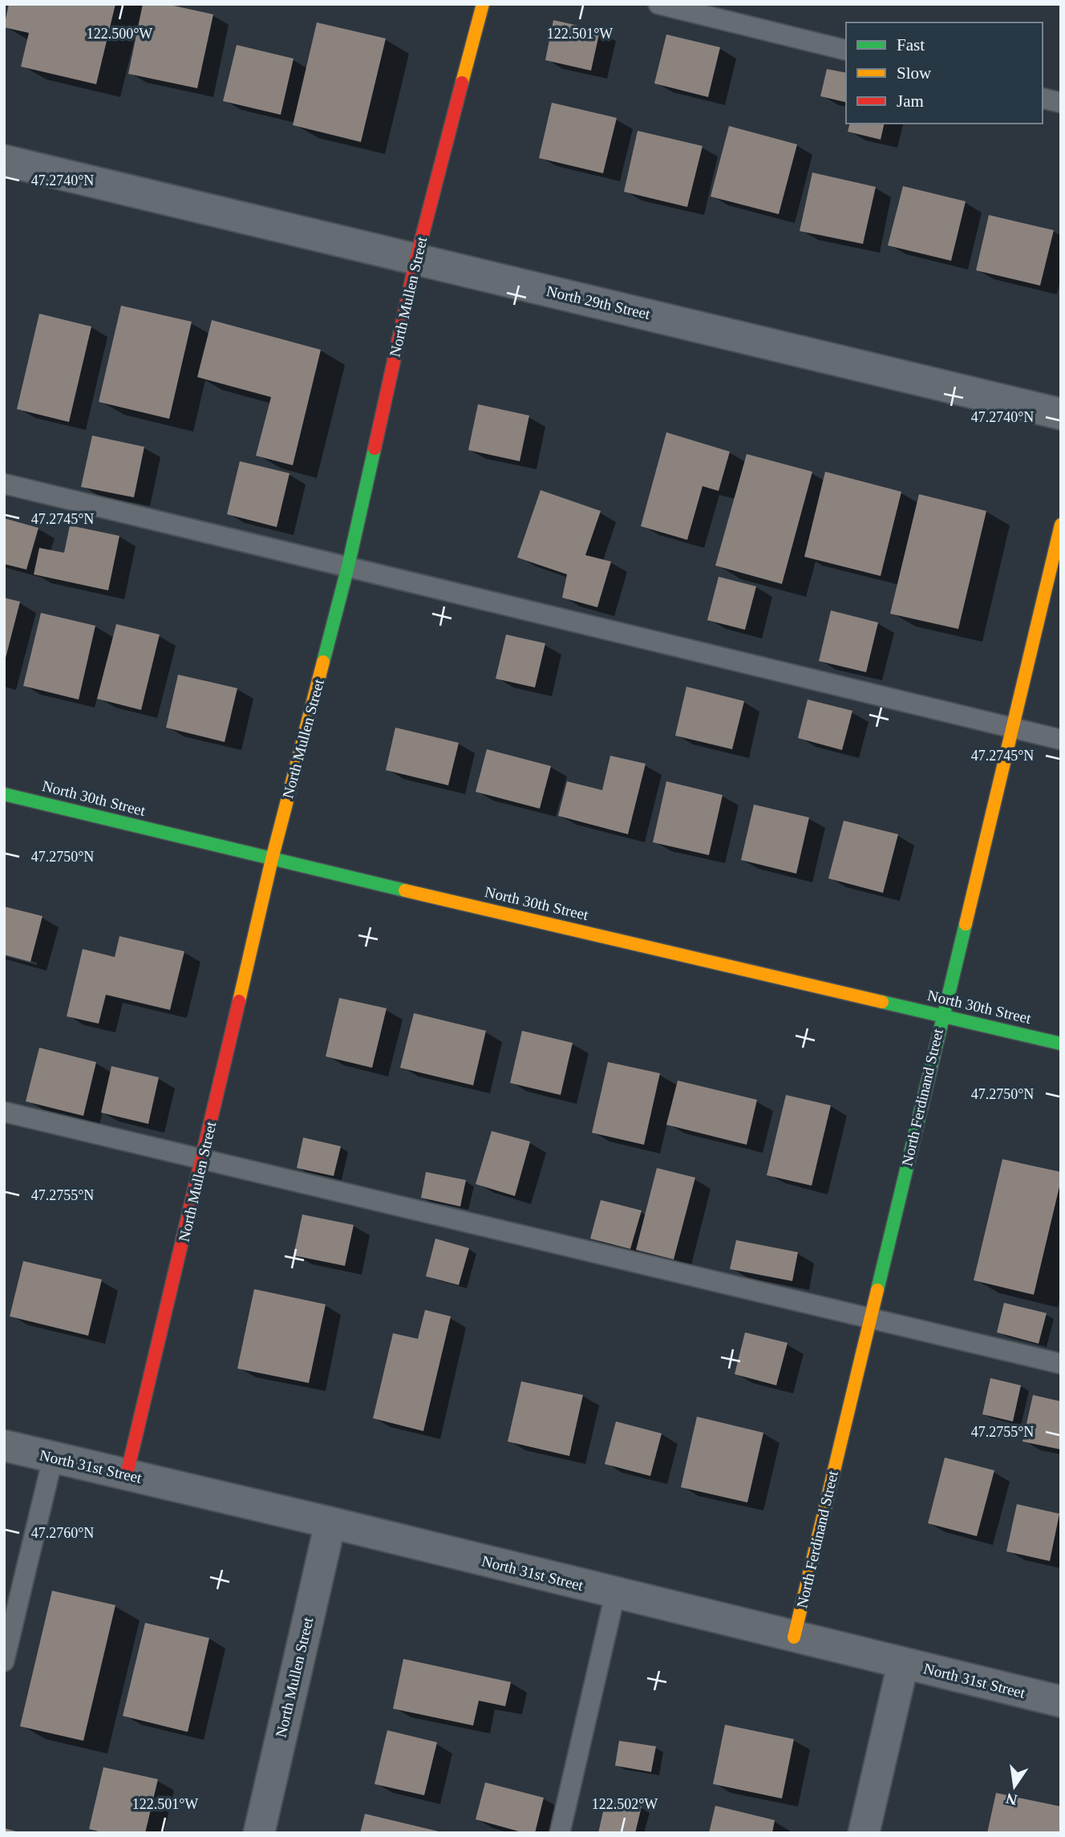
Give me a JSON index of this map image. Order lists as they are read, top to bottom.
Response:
{
  "streets": {
    "street": [
      "North Mullen Street",
      "North 29th Street",
      "North 30th Street",
      "North Ferdinand Street",
      "North 31st Street"
    ]
  },
  "crossings": [
    ["North Mullen Street", "North 29th Street"],
    ["North Mullen Street", "North 30th Street"],
    ["North Mullen Street", "North 31st Street"],
    ["North 30th Street", "North Ferdinand Street"],
    ["North Ferdinand Street", "North 31st Street"]
  ],
  "legend": ["Fast", "Slow", "Jam"],
  "north": "bottom",
  "coordinates": [
    "122.500°W",
    "122.501°W",
    "47.2740°N",
    "47.2745°N",
    "47.2750°N",
    "47.2755°N",
    "47.2760°N",
    "122.502°W"
  ]
}
